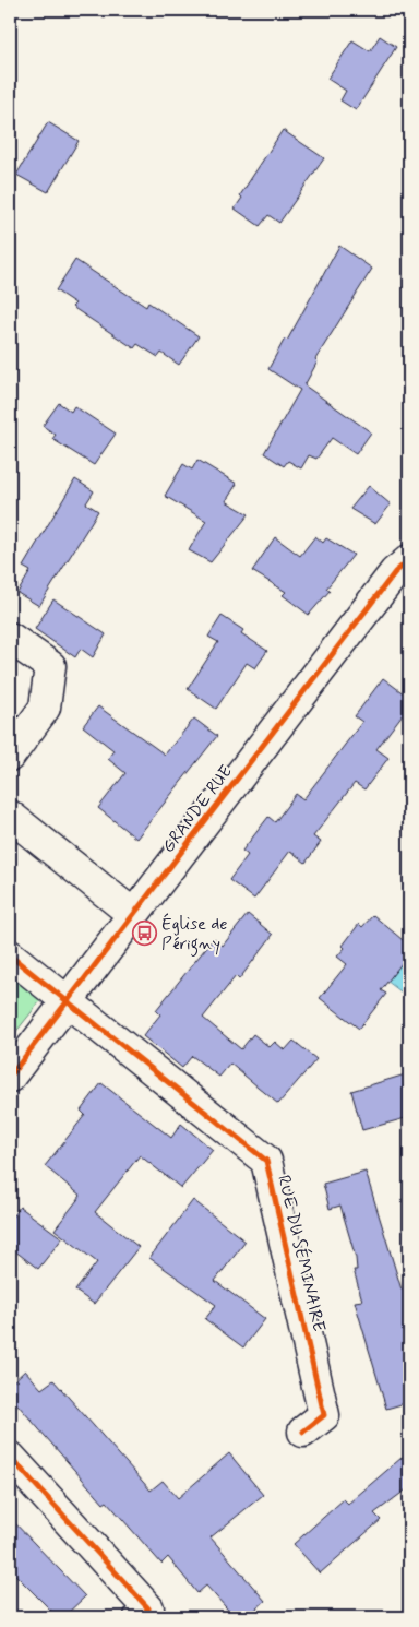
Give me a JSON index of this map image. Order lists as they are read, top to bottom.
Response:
{
  "streets": {
    "street": ["GRANDE RUE", "RUE DU SÉMINAIRE"]
  },
  "crossings": [
    ["GRANDE RUE", "RUE DU SÉMINAIRE"]
  ],
  "places": {
    "bus stop": ["Église de Périgny"]
  }
}
